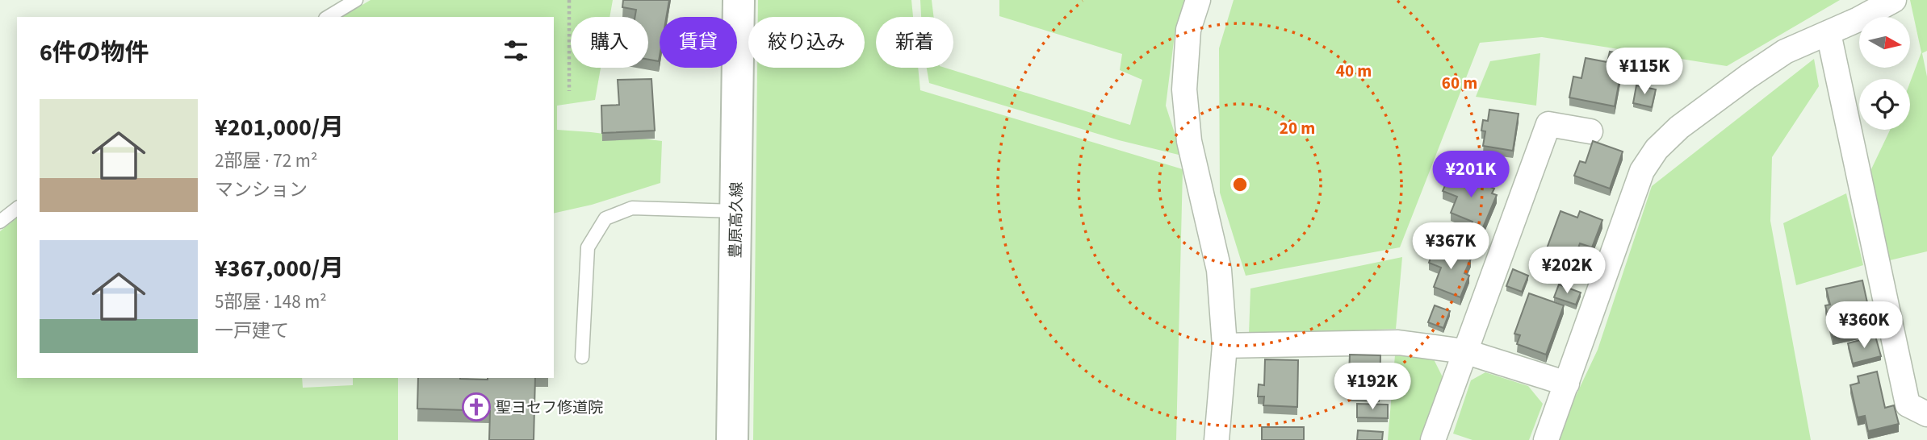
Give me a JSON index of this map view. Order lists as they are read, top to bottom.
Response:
{
  "streets": {
    "main road": ["豊原高久線"]
  },
  "places": {
    "church": ["聖ヨセフ修道院"]
  },
  "north": "right",
  "page": {
    "chip": [
      "購入",
      "賃貸",
      "絞り込み",
      "新着"
    ],
    "heading": "6件の物件",
    "price": [
      "¥115K",
      "¥201K",
      "¥367K",
      "¥202K",
      "¥360K",
      "¥192K"
    ],
    "list": [
      {
        "name": "¥201,000/月",
        "note": "2部屋 · 72 m² · マンション"
      },
      {
        "name": "¥367,000/月",
        "note": "5部屋 · 148 m² · 一戸建て"
      }
    ]
  },
  "rings": ["40 m", "60 m", "20 m"]
}
